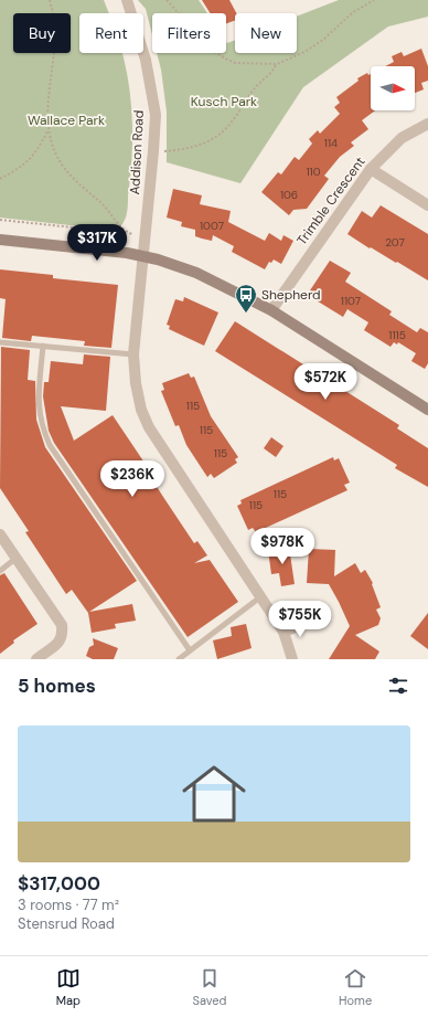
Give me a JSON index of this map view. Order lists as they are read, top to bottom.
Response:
{
  "streets": {
    "street": ["Addison Road", "Trimble Crescent"]
  },
  "parks": ["Kusch Park", "Wallace Park"],
  "places": {
    "bus stop": ["Shepherd"]
  },
  "house_numbers": [
    "114",
    "110",
    "106",
    "1007",
    "207",
    "1107",
    "1115",
    "115",
    "115",
    "115",
    "115",
    "115"
  ],
  "north": "right",
  "page": {
    "chip": [
      "Buy",
      "Rent",
      "Filters",
      "New"
    ],
    "price": [
      "$317K",
      "$572K",
      "$236K",
      "$978K",
      "$755K"
    ],
    "heading": "5 homes",
    "list": [
      {
        "name": "$317,000",
        "note": "3 rooms · 77 m² · Stensrud Road"
      }
    ],
    "tabs": ["Map", "Saved", "Home"]
  }
}
